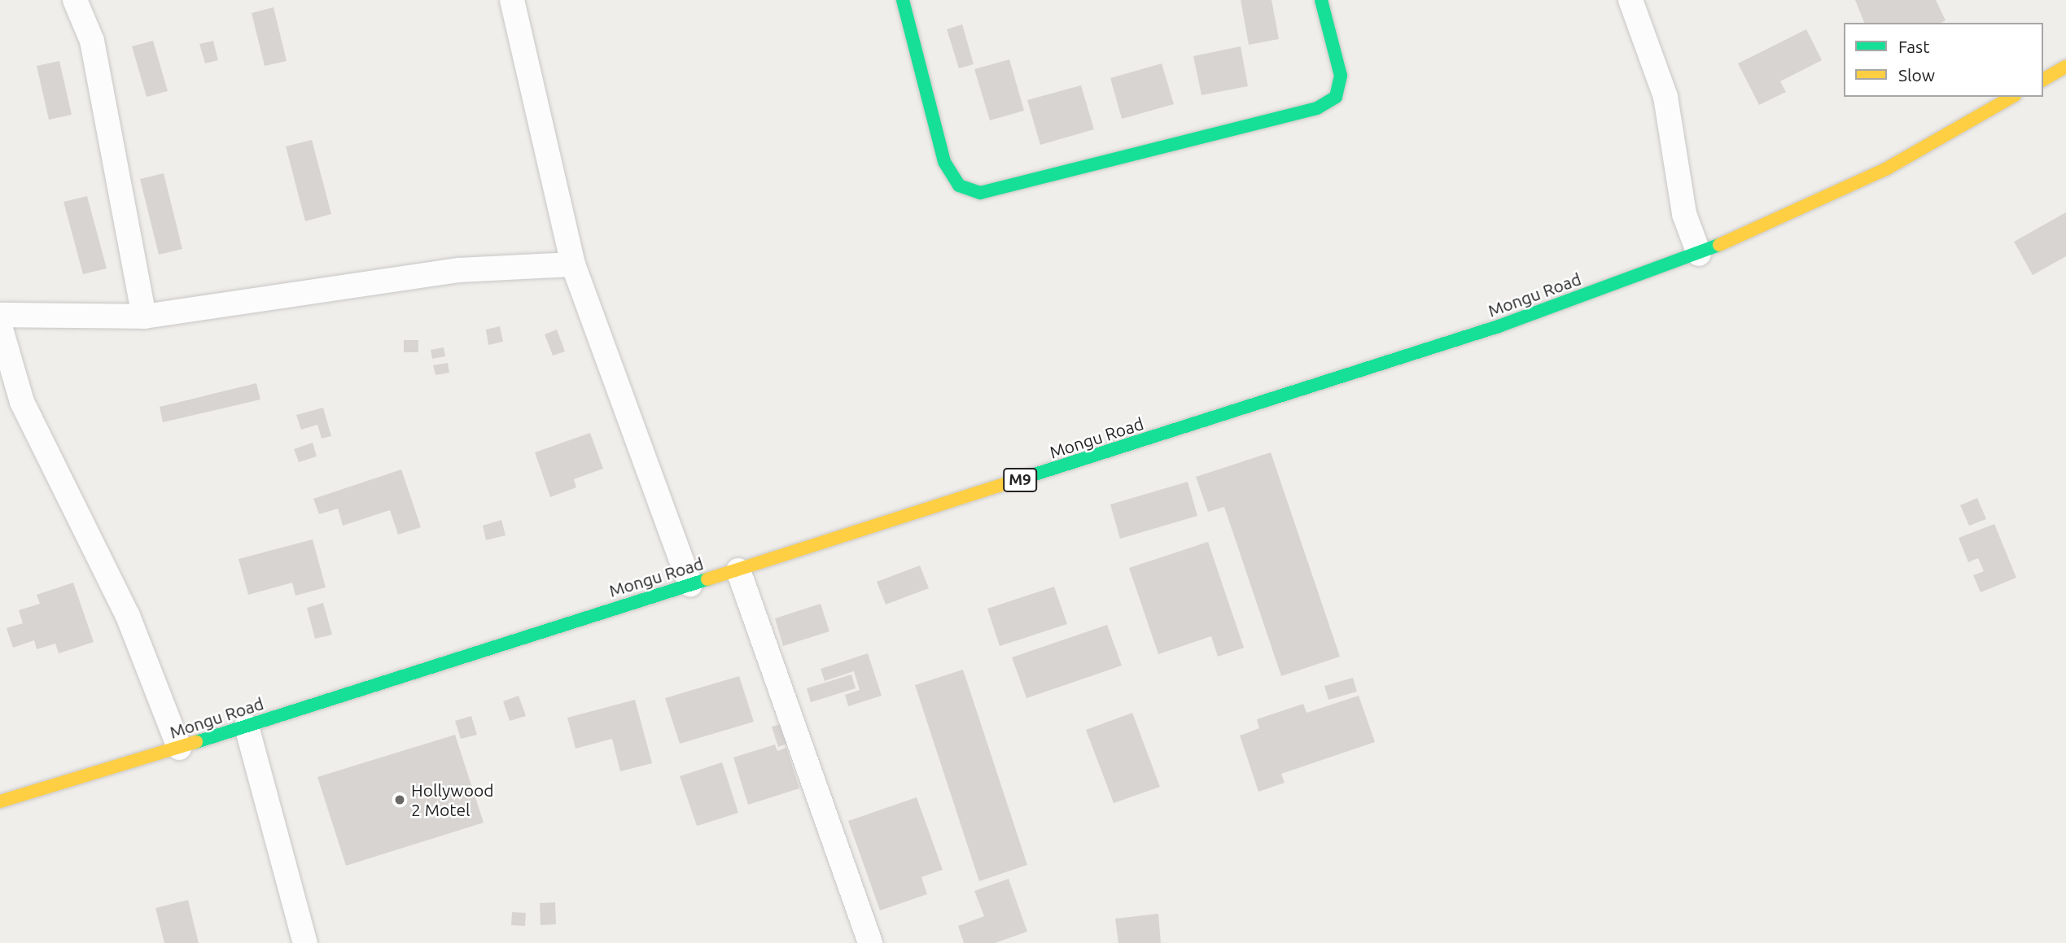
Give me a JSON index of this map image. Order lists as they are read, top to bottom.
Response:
{
  "streets": {
    "main road": ["Mongu Road", "M9"]
  },
  "places": ["Hollywood 2 Motel"],
  "legend": ["Fast", "Slow"]
}
